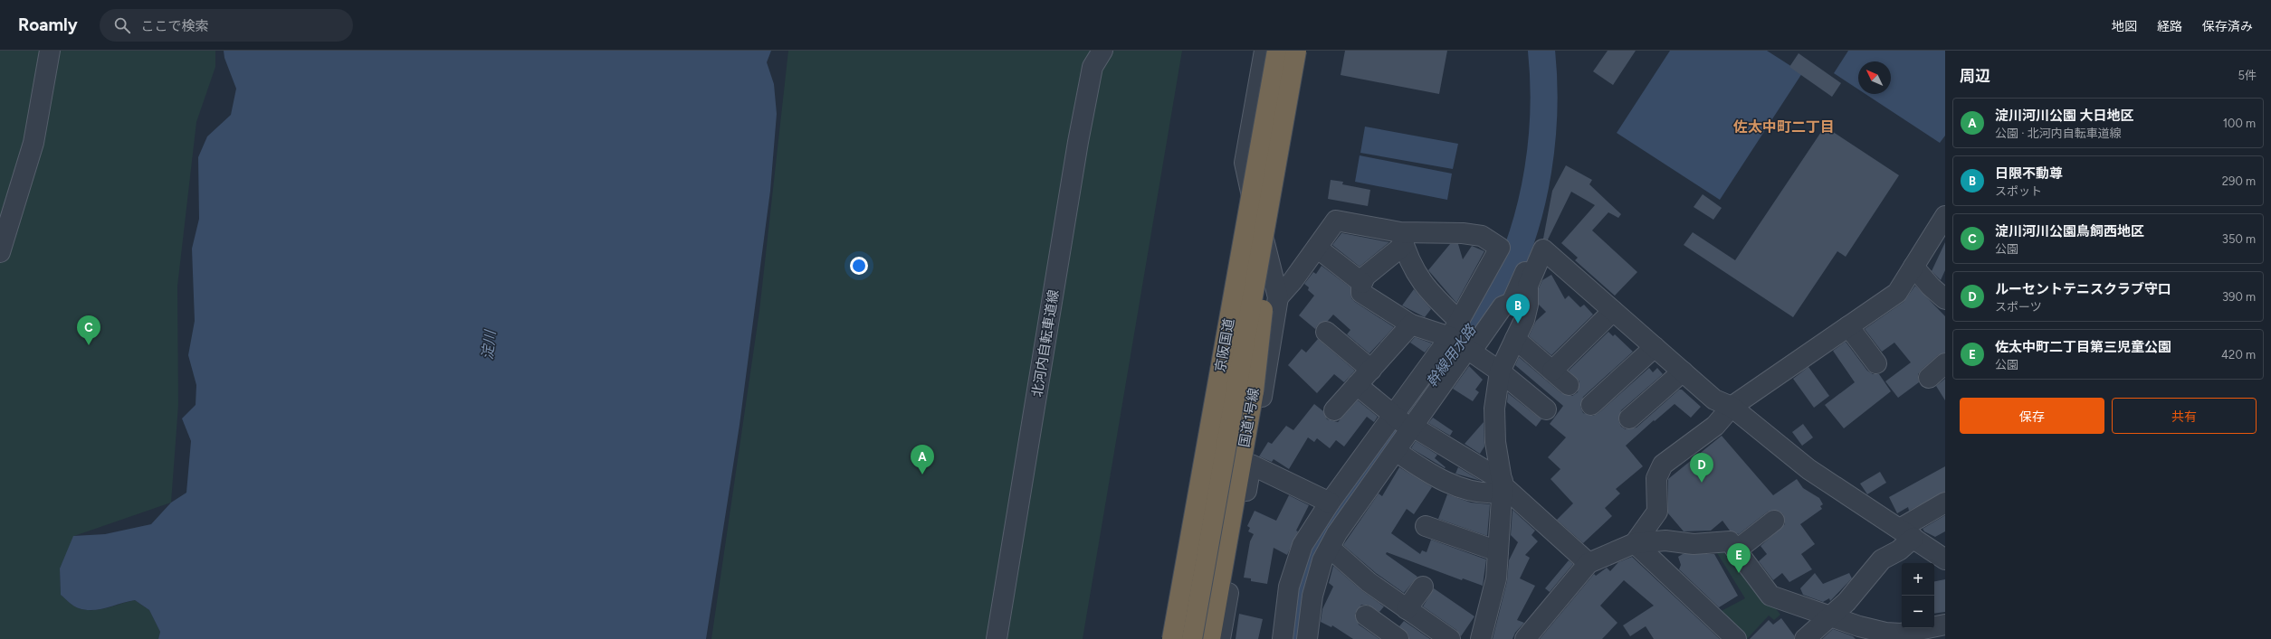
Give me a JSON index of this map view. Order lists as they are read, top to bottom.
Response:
{
  "streets": {
    "highway": ["京阪国道", "国道1号線"],
    "street": ["北河内自転車道線"]
  },
  "crossings": [
    ["京阪国道", "国道1号線"]
  ],
  "districts": ["佐太中町二丁目"],
  "water": ["淀川", "幹線用水路"],
  "north": "top left",
  "page": {
    "header": "Roamly",
    "search": "ここで検索",
    "nav": ["地図", "経路", "保存済み"],
    "heading": ["周辺", "5件"],
    "list": [
      {
        "mark": "A",
        "name": "淀川河川公園 大日地区",
        "note": "公園 · 北河内自転車道線",
        "value": "100 m"
      },
      {
        "mark": "B",
        "name": "日限不動尊",
        "note": "スポット",
        "value": "290 m"
      },
      {
        "mark": "C",
        "name": "淀川河川公園鳥飼西地区",
        "note": "公園",
        "value": "350 m"
      },
      {
        "mark": "D",
        "name": "ルーセントテニスクラブ守口",
        "note": "スポーツ",
        "value": "390 m"
      },
      {
        "mark": "E",
        "name": "佐太中町二丁目第三児童公園",
        "note": "公園",
        "value": "420 m"
      }
    ],
    "pins": [
      "B",
      "C",
      "A",
      "D",
      "E"
    ],
    "buttons": ["保存", "共有"],
    "map_buttons": ["+", "−"]
  }
}
